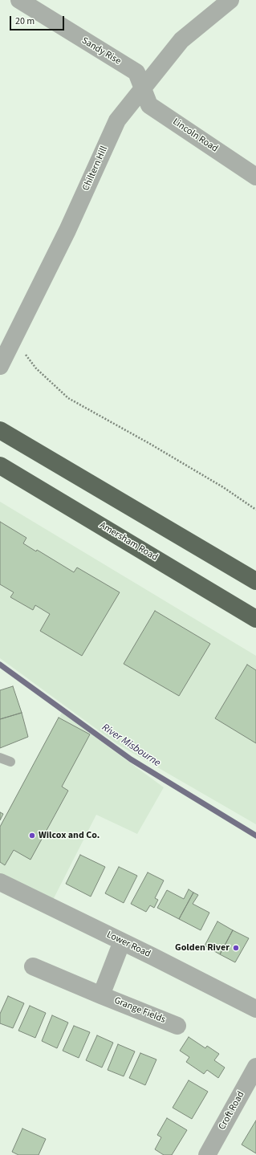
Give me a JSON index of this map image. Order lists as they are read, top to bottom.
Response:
{
  "streets": {
    "highway": ["Amersham Road"],
    "street": [
      "Sandy Rise",
      "Lincoln Road",
      "Chiltern Hill",
      "Lower Road",
      "Grange Fields",
      "Croft Road"
    ]
  },
  "crossings": [
    ["Sandy Rise", "Lincoln Road"],
    ["Sandy Rise", "Chiltern Hill"],
    ["Lincoln Road", "Chiltern Hill"],
    ["Lower Road", "Grange Fields"]
  ],
  "water": ["River Misbourne"],
  "places": ["Wilcox and Co.", "Golden River"],
  "scale_bar": "20 m"
}
